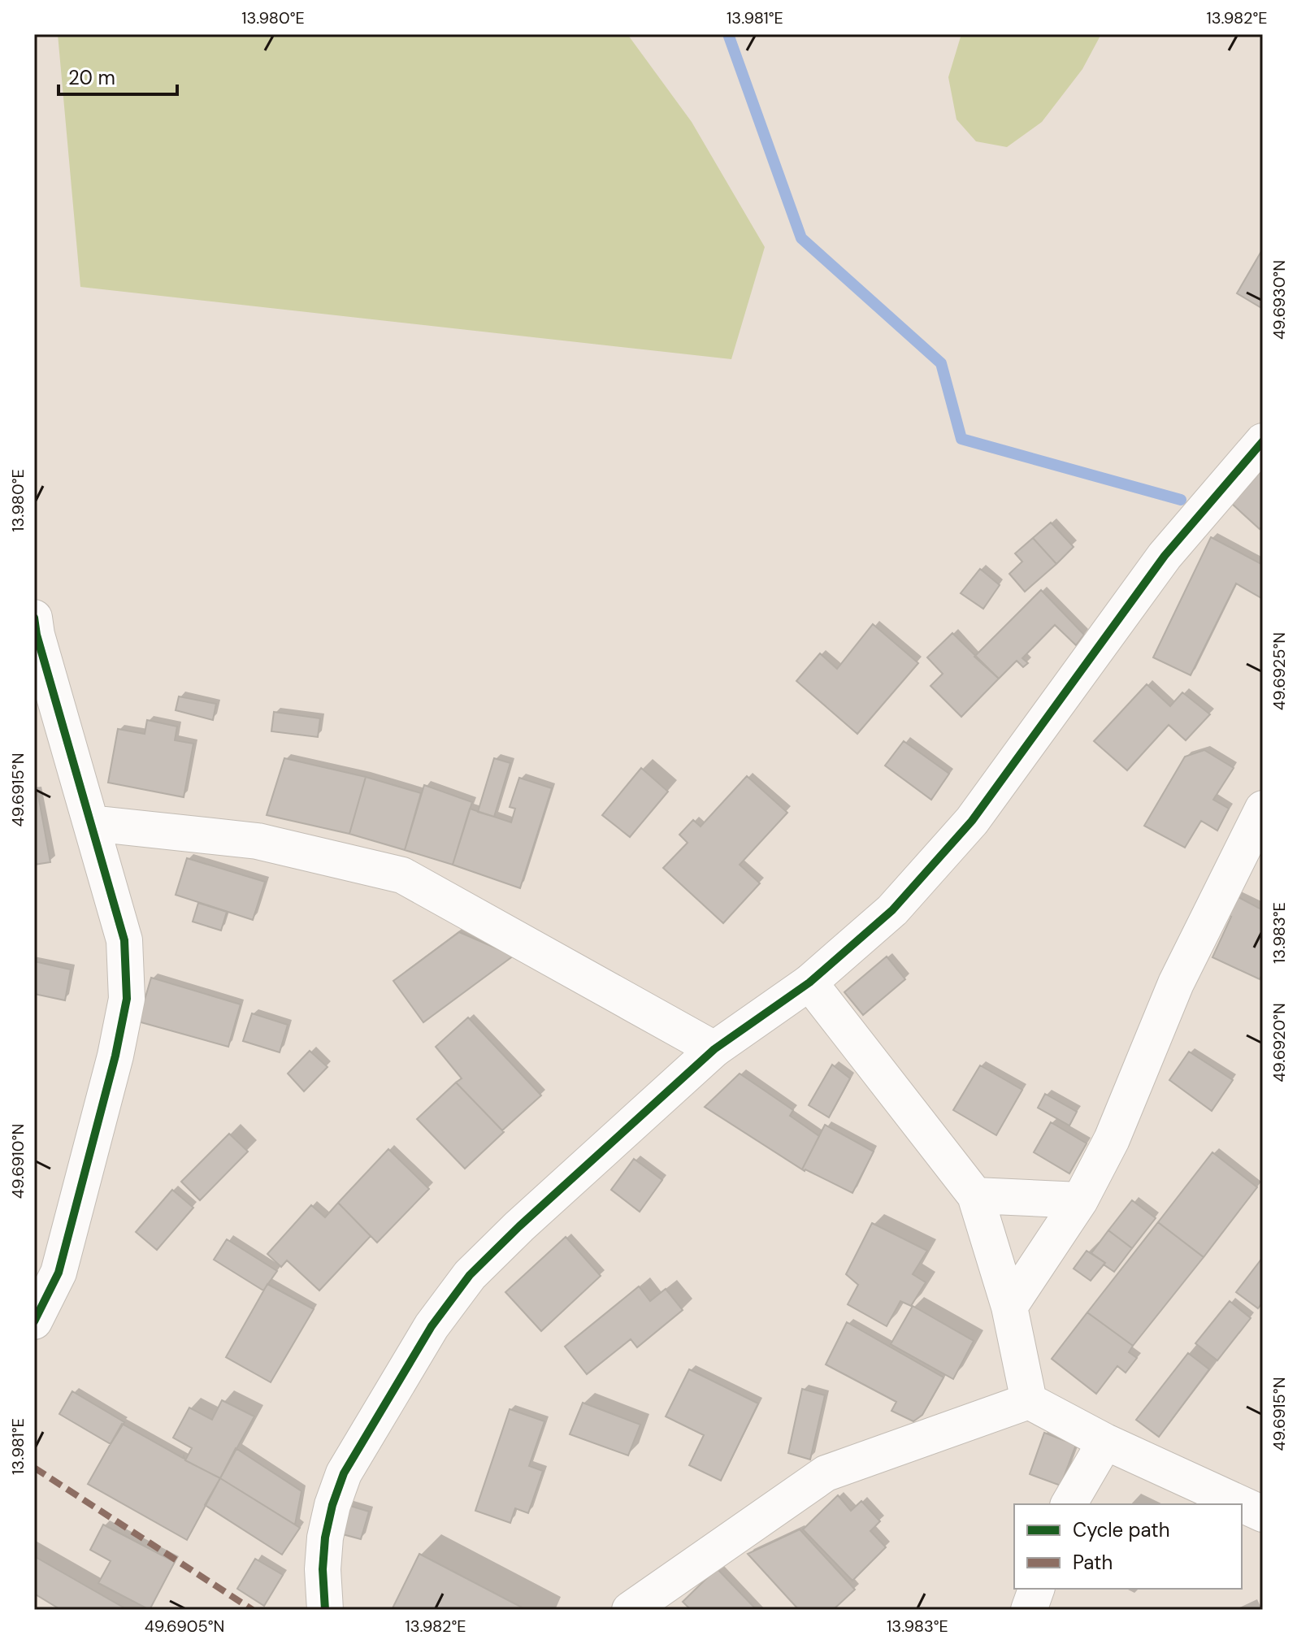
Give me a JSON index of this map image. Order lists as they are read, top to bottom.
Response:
{
  "legend": ["Cycle path", "Path"],
  "scale_bar": "20 m",
  "coordinates": [
    "13.980°E",
    "13.981°E",
    "13.982°E",
    "49.6930°N",
    "49.6925°N",
    "49.6915°N",
    "13.983°E",
    "49.6920°N",
    "49.6910°N",
    "49.6905°N"
  ]
}
